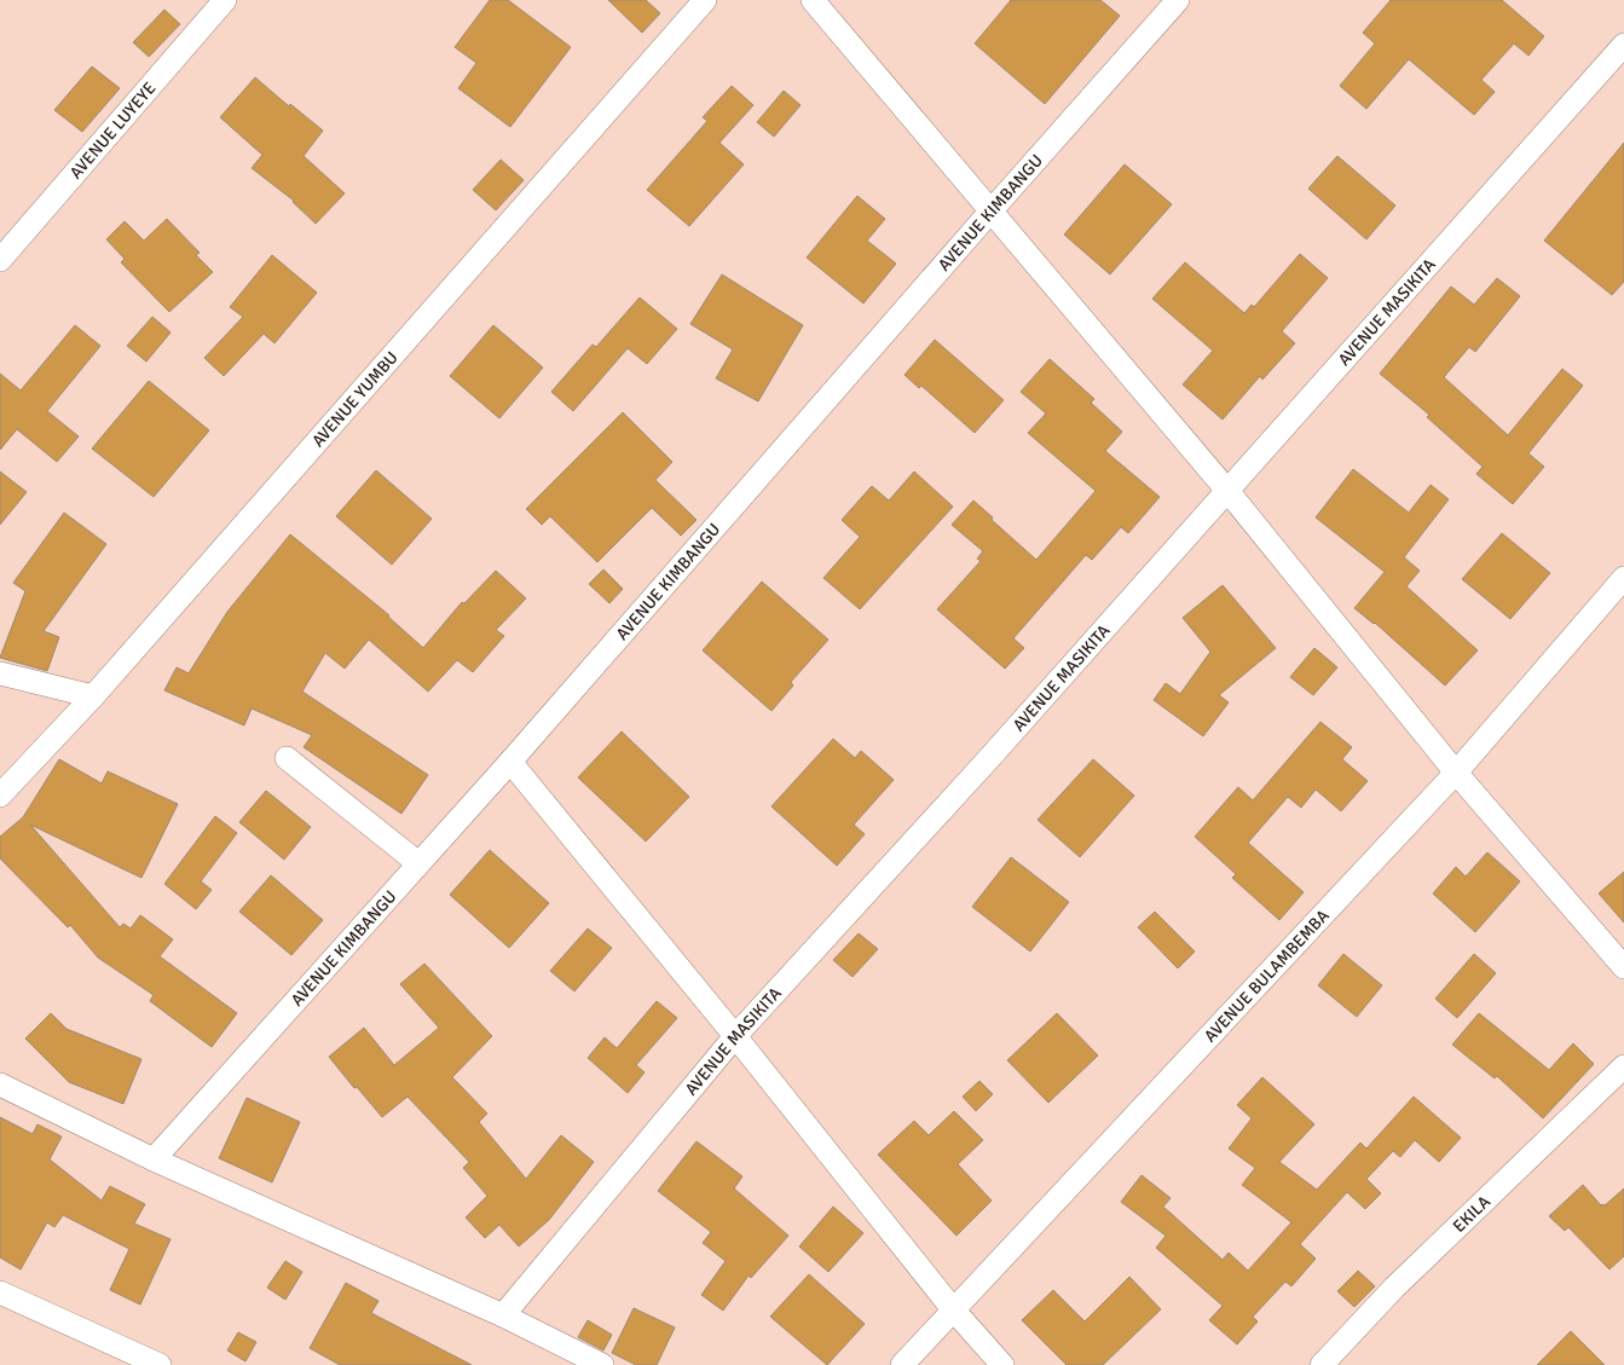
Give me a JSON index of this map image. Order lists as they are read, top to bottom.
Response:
{
  "streets": {
    "street": [
      "AVENUE LUYEYE",
      "AVENUE KIMBANGU",
      "AVENUE MASIKITA",
      "AVENUE YUMBU",
      "AVENUE BULAMBEMBA",
      "EKILA"
    ]
  }
}
